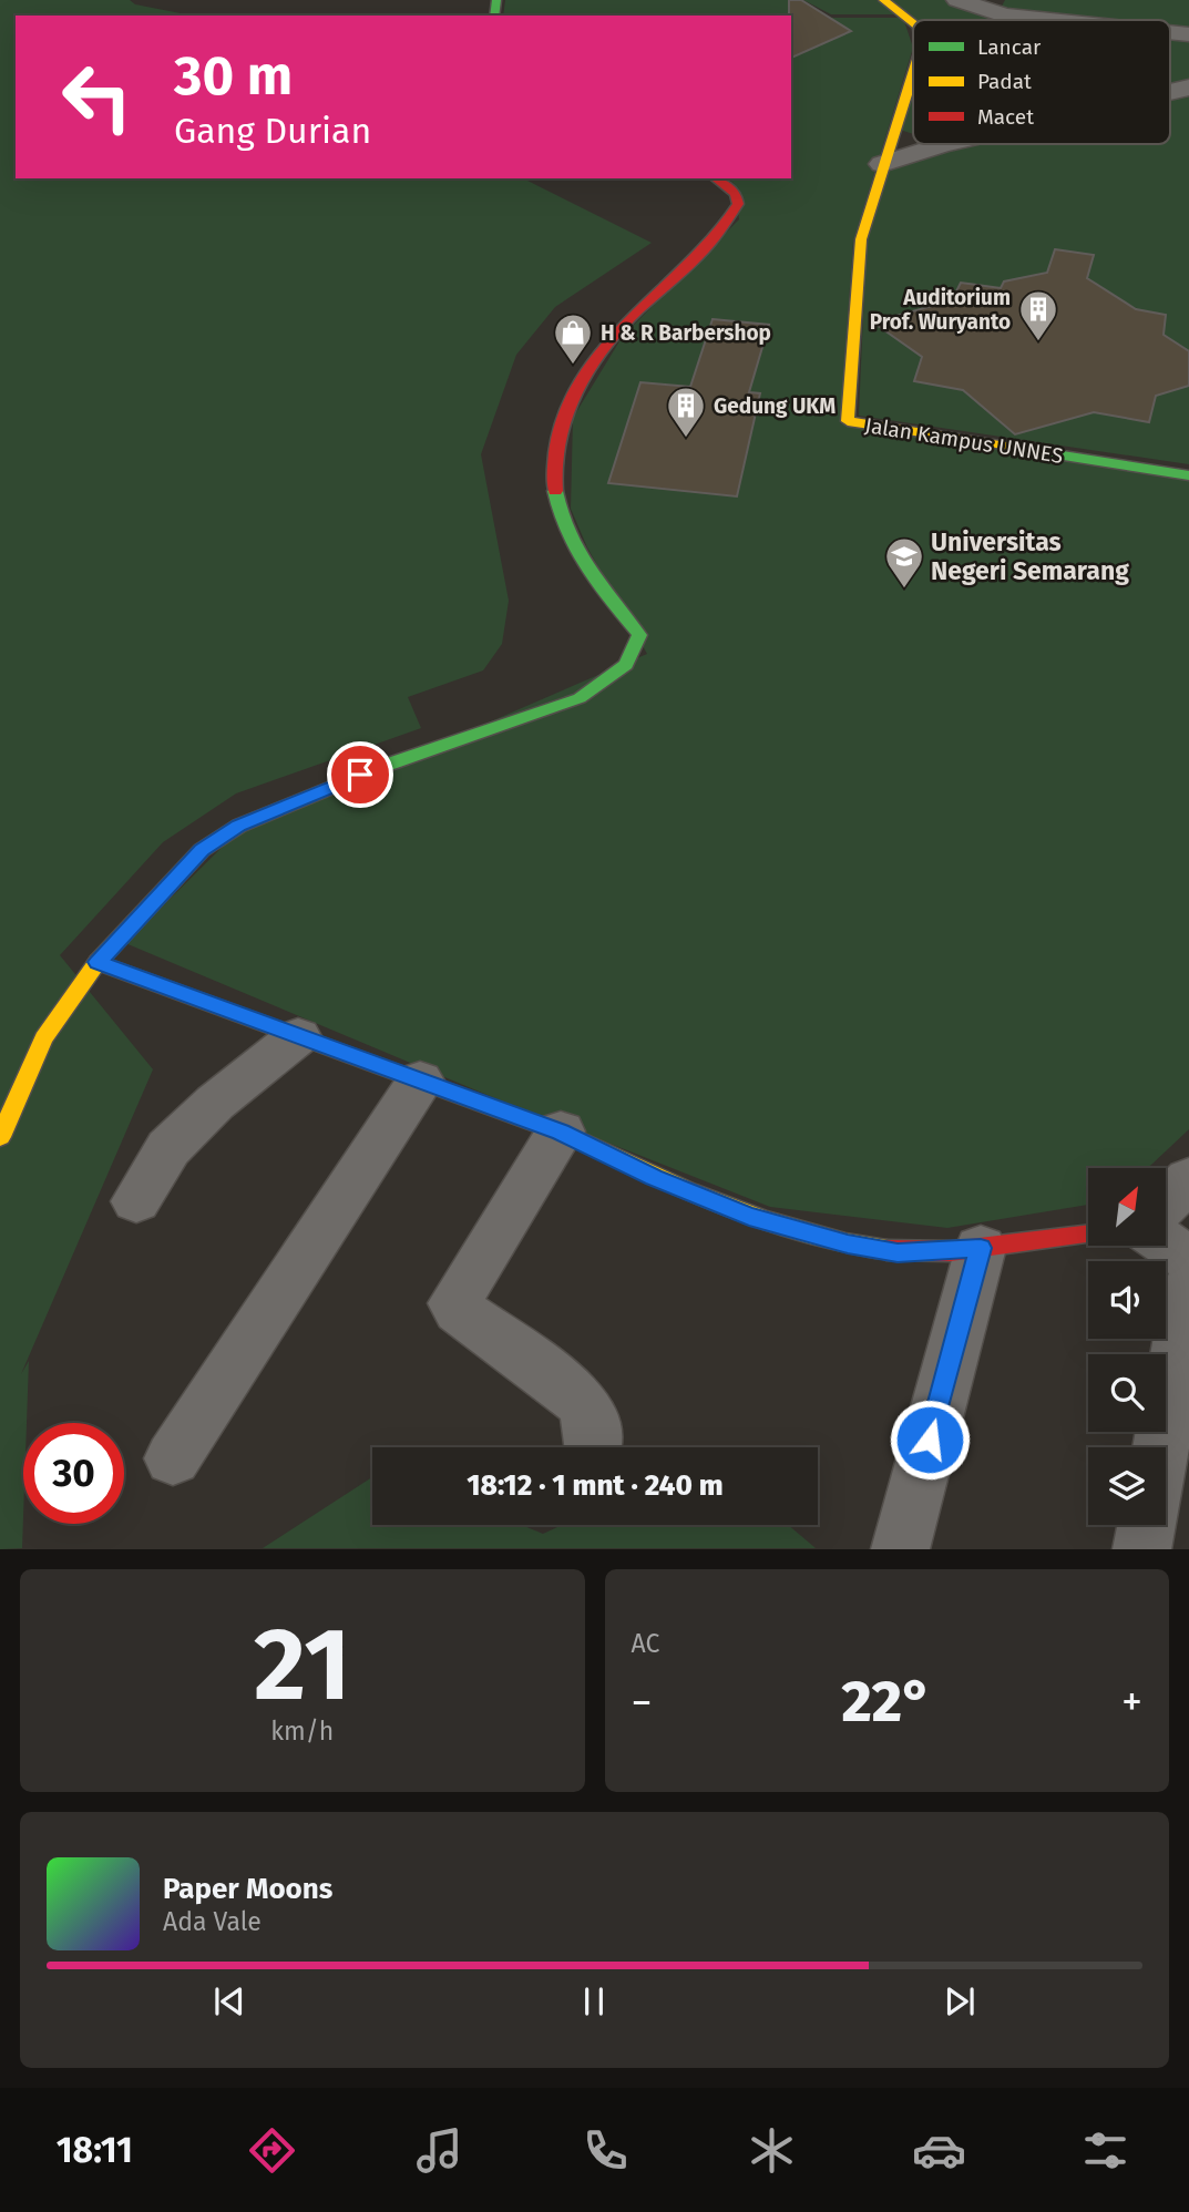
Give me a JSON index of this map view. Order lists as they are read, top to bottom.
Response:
{
  "streets": {
    "street": ["Jalan Kampus UNNES"]
  },
  "places": {
    "building": ["Auditorium Prof. Wuryanto", "Gedung UKM"],
    "shop": ["H & R Barbershop"],
    "school or university": ["Universitas Negeri Semarang"]
  },
  "legend": ["Lancar", "Padat", "Macet"],
  "north": "top right",
  "page": {
    "turn": ["30 m", "Gang Durian"],
    "limit": "30",
    "trip": "18:12 · 1 mnt · 240 m",
    "tile": [
      ["21", "km/h"],
      "AC"
    ],
    "heat": ["−", "22°", "+"],
    "song": ["Paper Moons", "Ada Vale"],
    "tabs": "18:11"
  }
}
